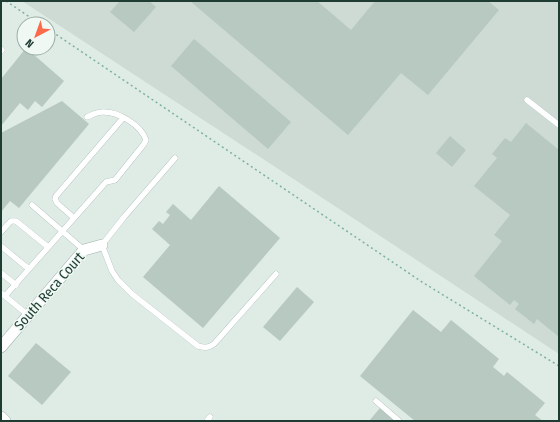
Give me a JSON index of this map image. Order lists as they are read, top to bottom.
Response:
{
  "streets": {
    "street": ["South Reca Court"]
  },
  "north": "bottom left"
}
